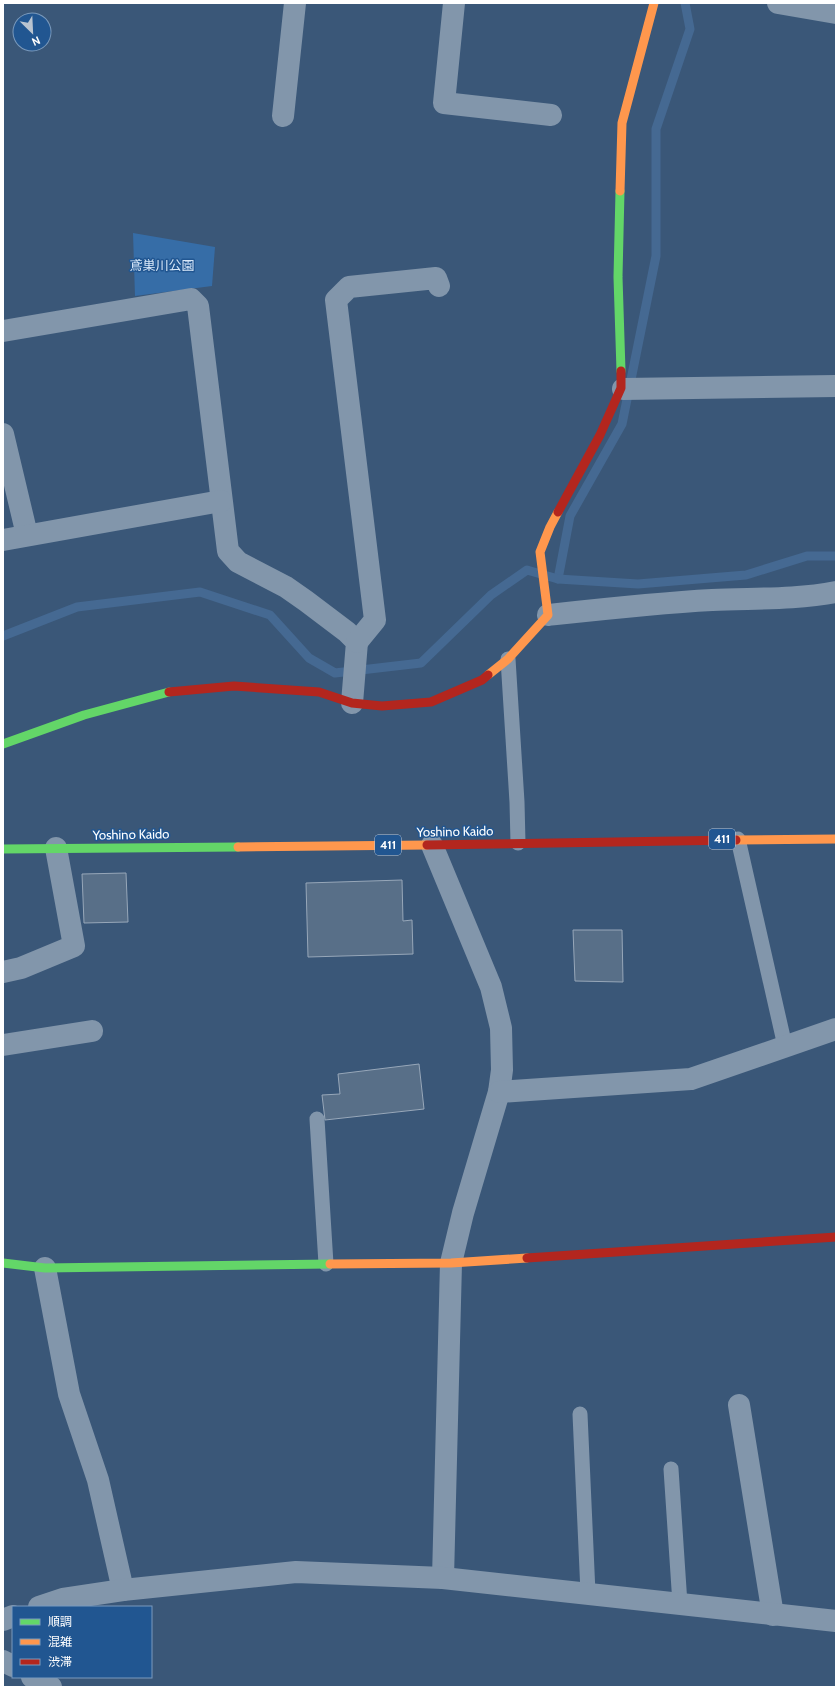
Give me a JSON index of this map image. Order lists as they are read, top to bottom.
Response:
{
  "streets": {
    "main road": ["Yoshino Kaido", "411"]
  },
  "parks": ["鳶巣川公園"],
  "legend": ["順調", "混雑", "渋滞"],
  "north": "bottom right"
}
